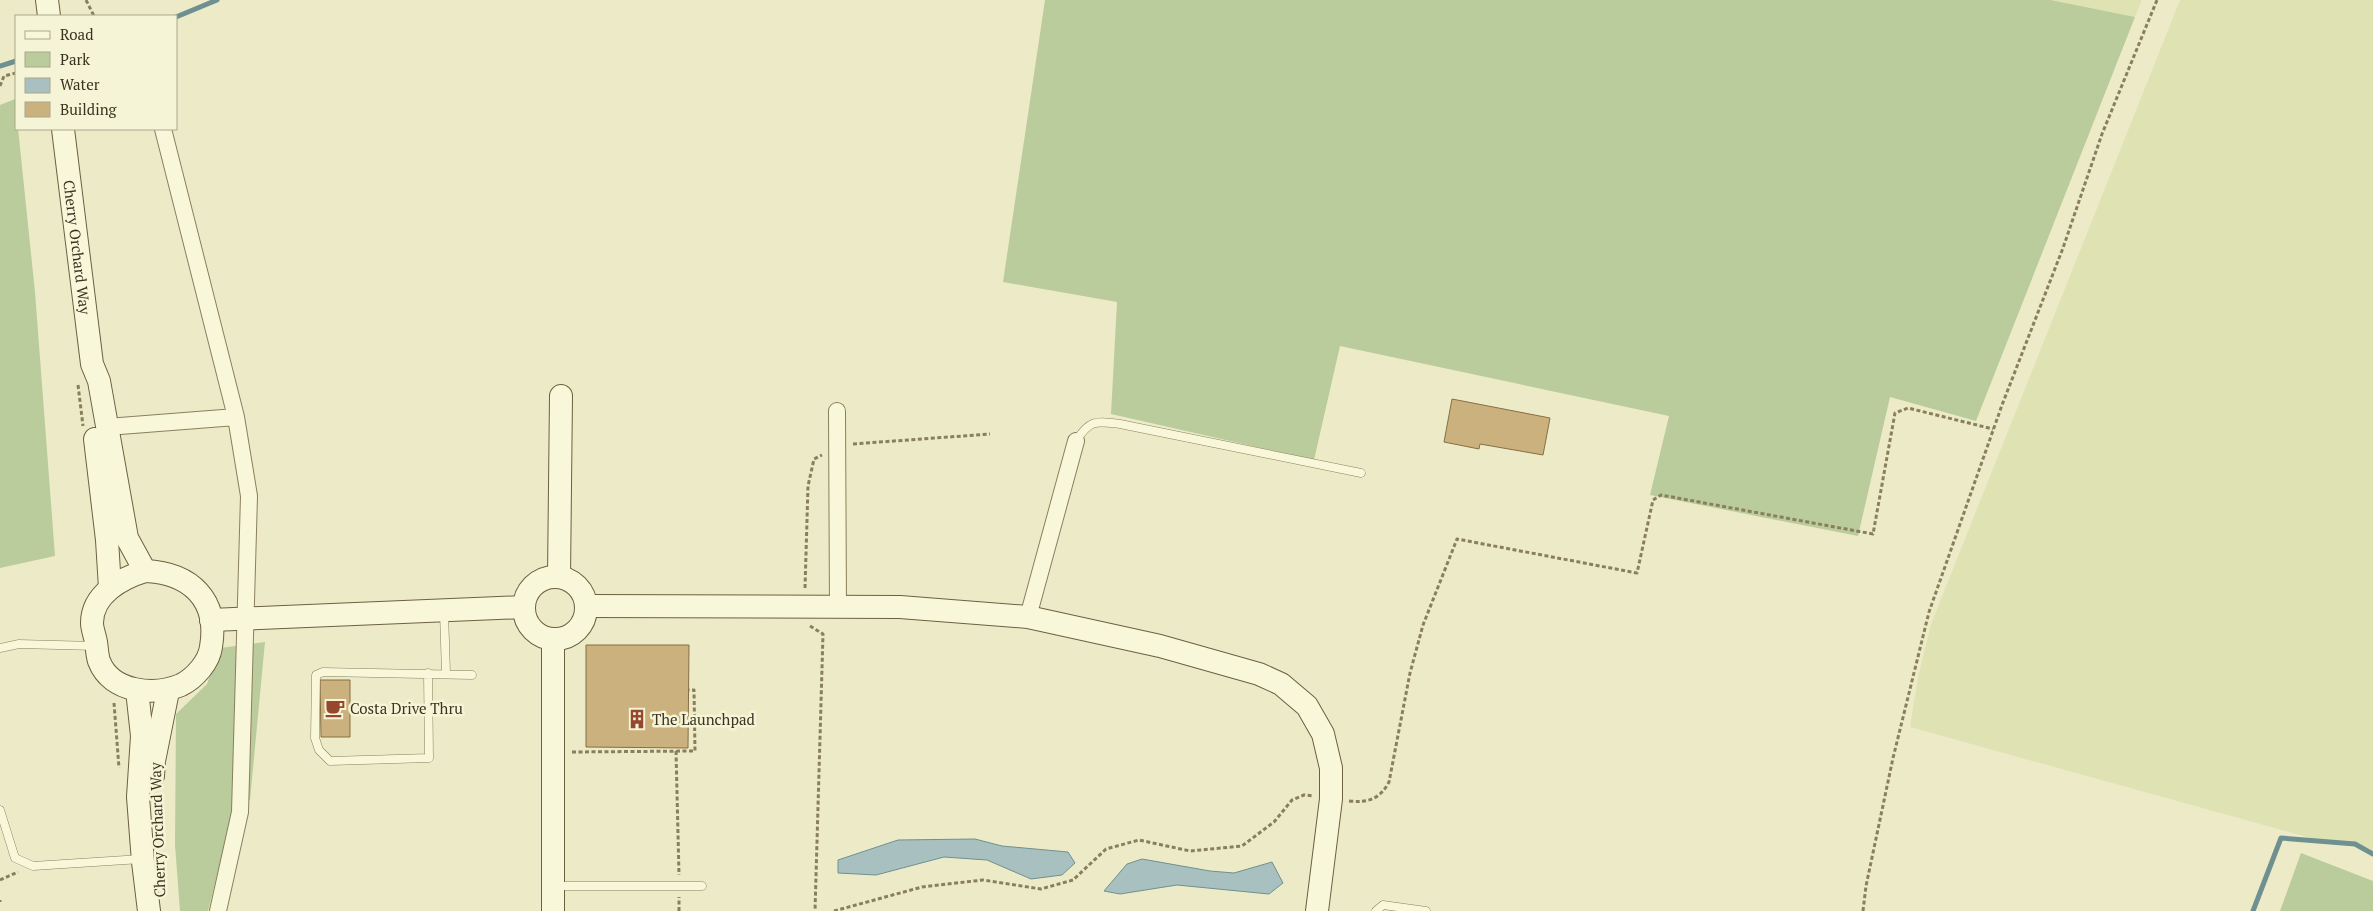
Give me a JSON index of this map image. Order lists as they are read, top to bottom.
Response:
{
  "streets": {
    "street": ["Cherry Orchard Way"]
  },
  "places": {
    "cafe": ["Costa Drive Thru"],
    "building": ["The Launchpad"]
  },
  "legend": [
    "Road",
    "Park",
    "Water",
    "Building"
  ]
}
